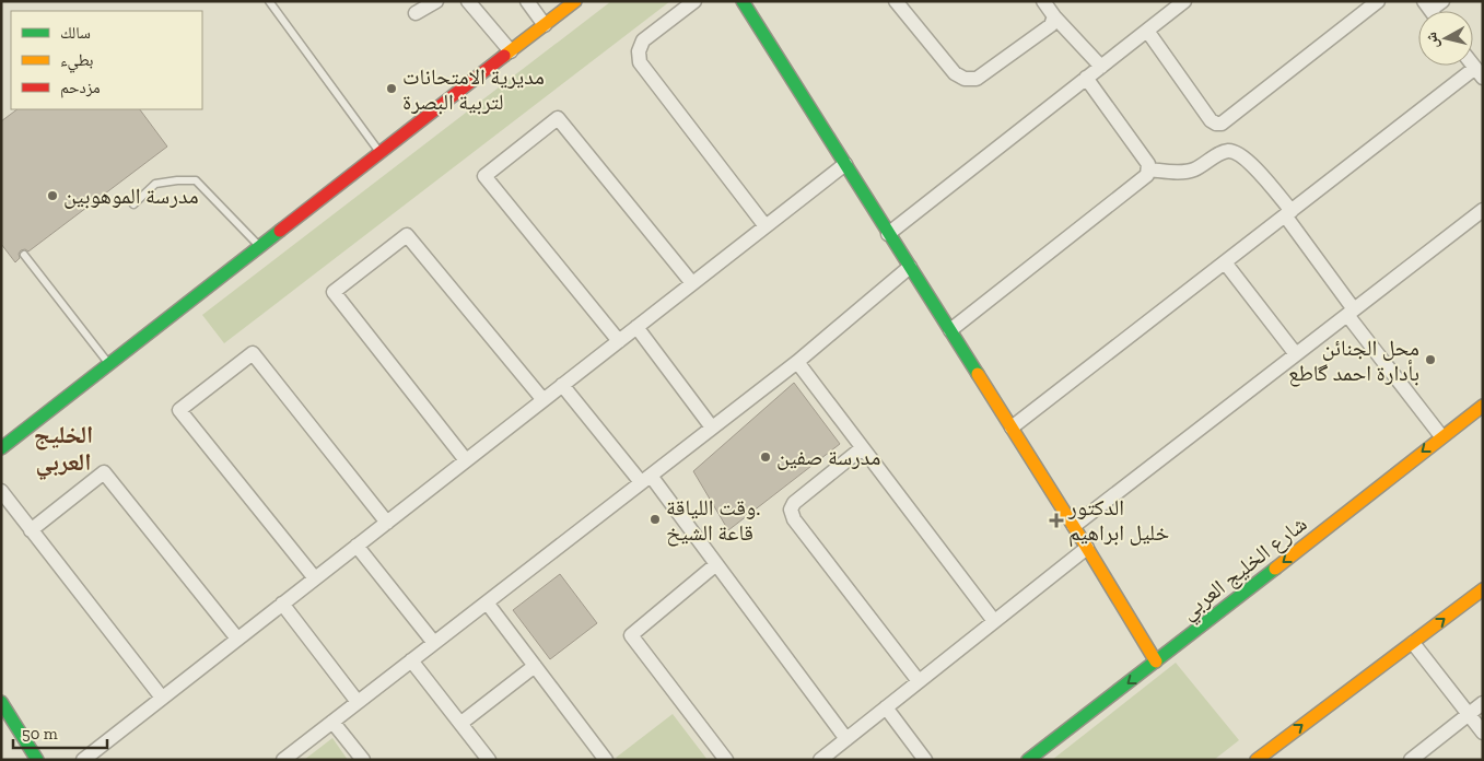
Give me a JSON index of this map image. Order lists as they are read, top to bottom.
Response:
{
  "streets": {
    "street": ["شارع الخليج العربي"]
  },
  "one_way": ["شارع الخليج العربي"],
  "districts": ["الخليج العربي"],
  "places": {
    "other": [
      "مديرية الامتحانات لتربية البصرة",
      "مدرسة الموهوبين",
      "محل الجنائن بأدارة احمد گاطع",
      "مدرسة صفين",
      "وقت اللياقة. قاعة الشيخ"
    ],
    "health": ["الدكتور خليل ابراهيم"]
  },
  "legend": ["سالك", "بطيء", "مزدحم"],
  "scale_bar": "50 m",
  "north": "left"
}
